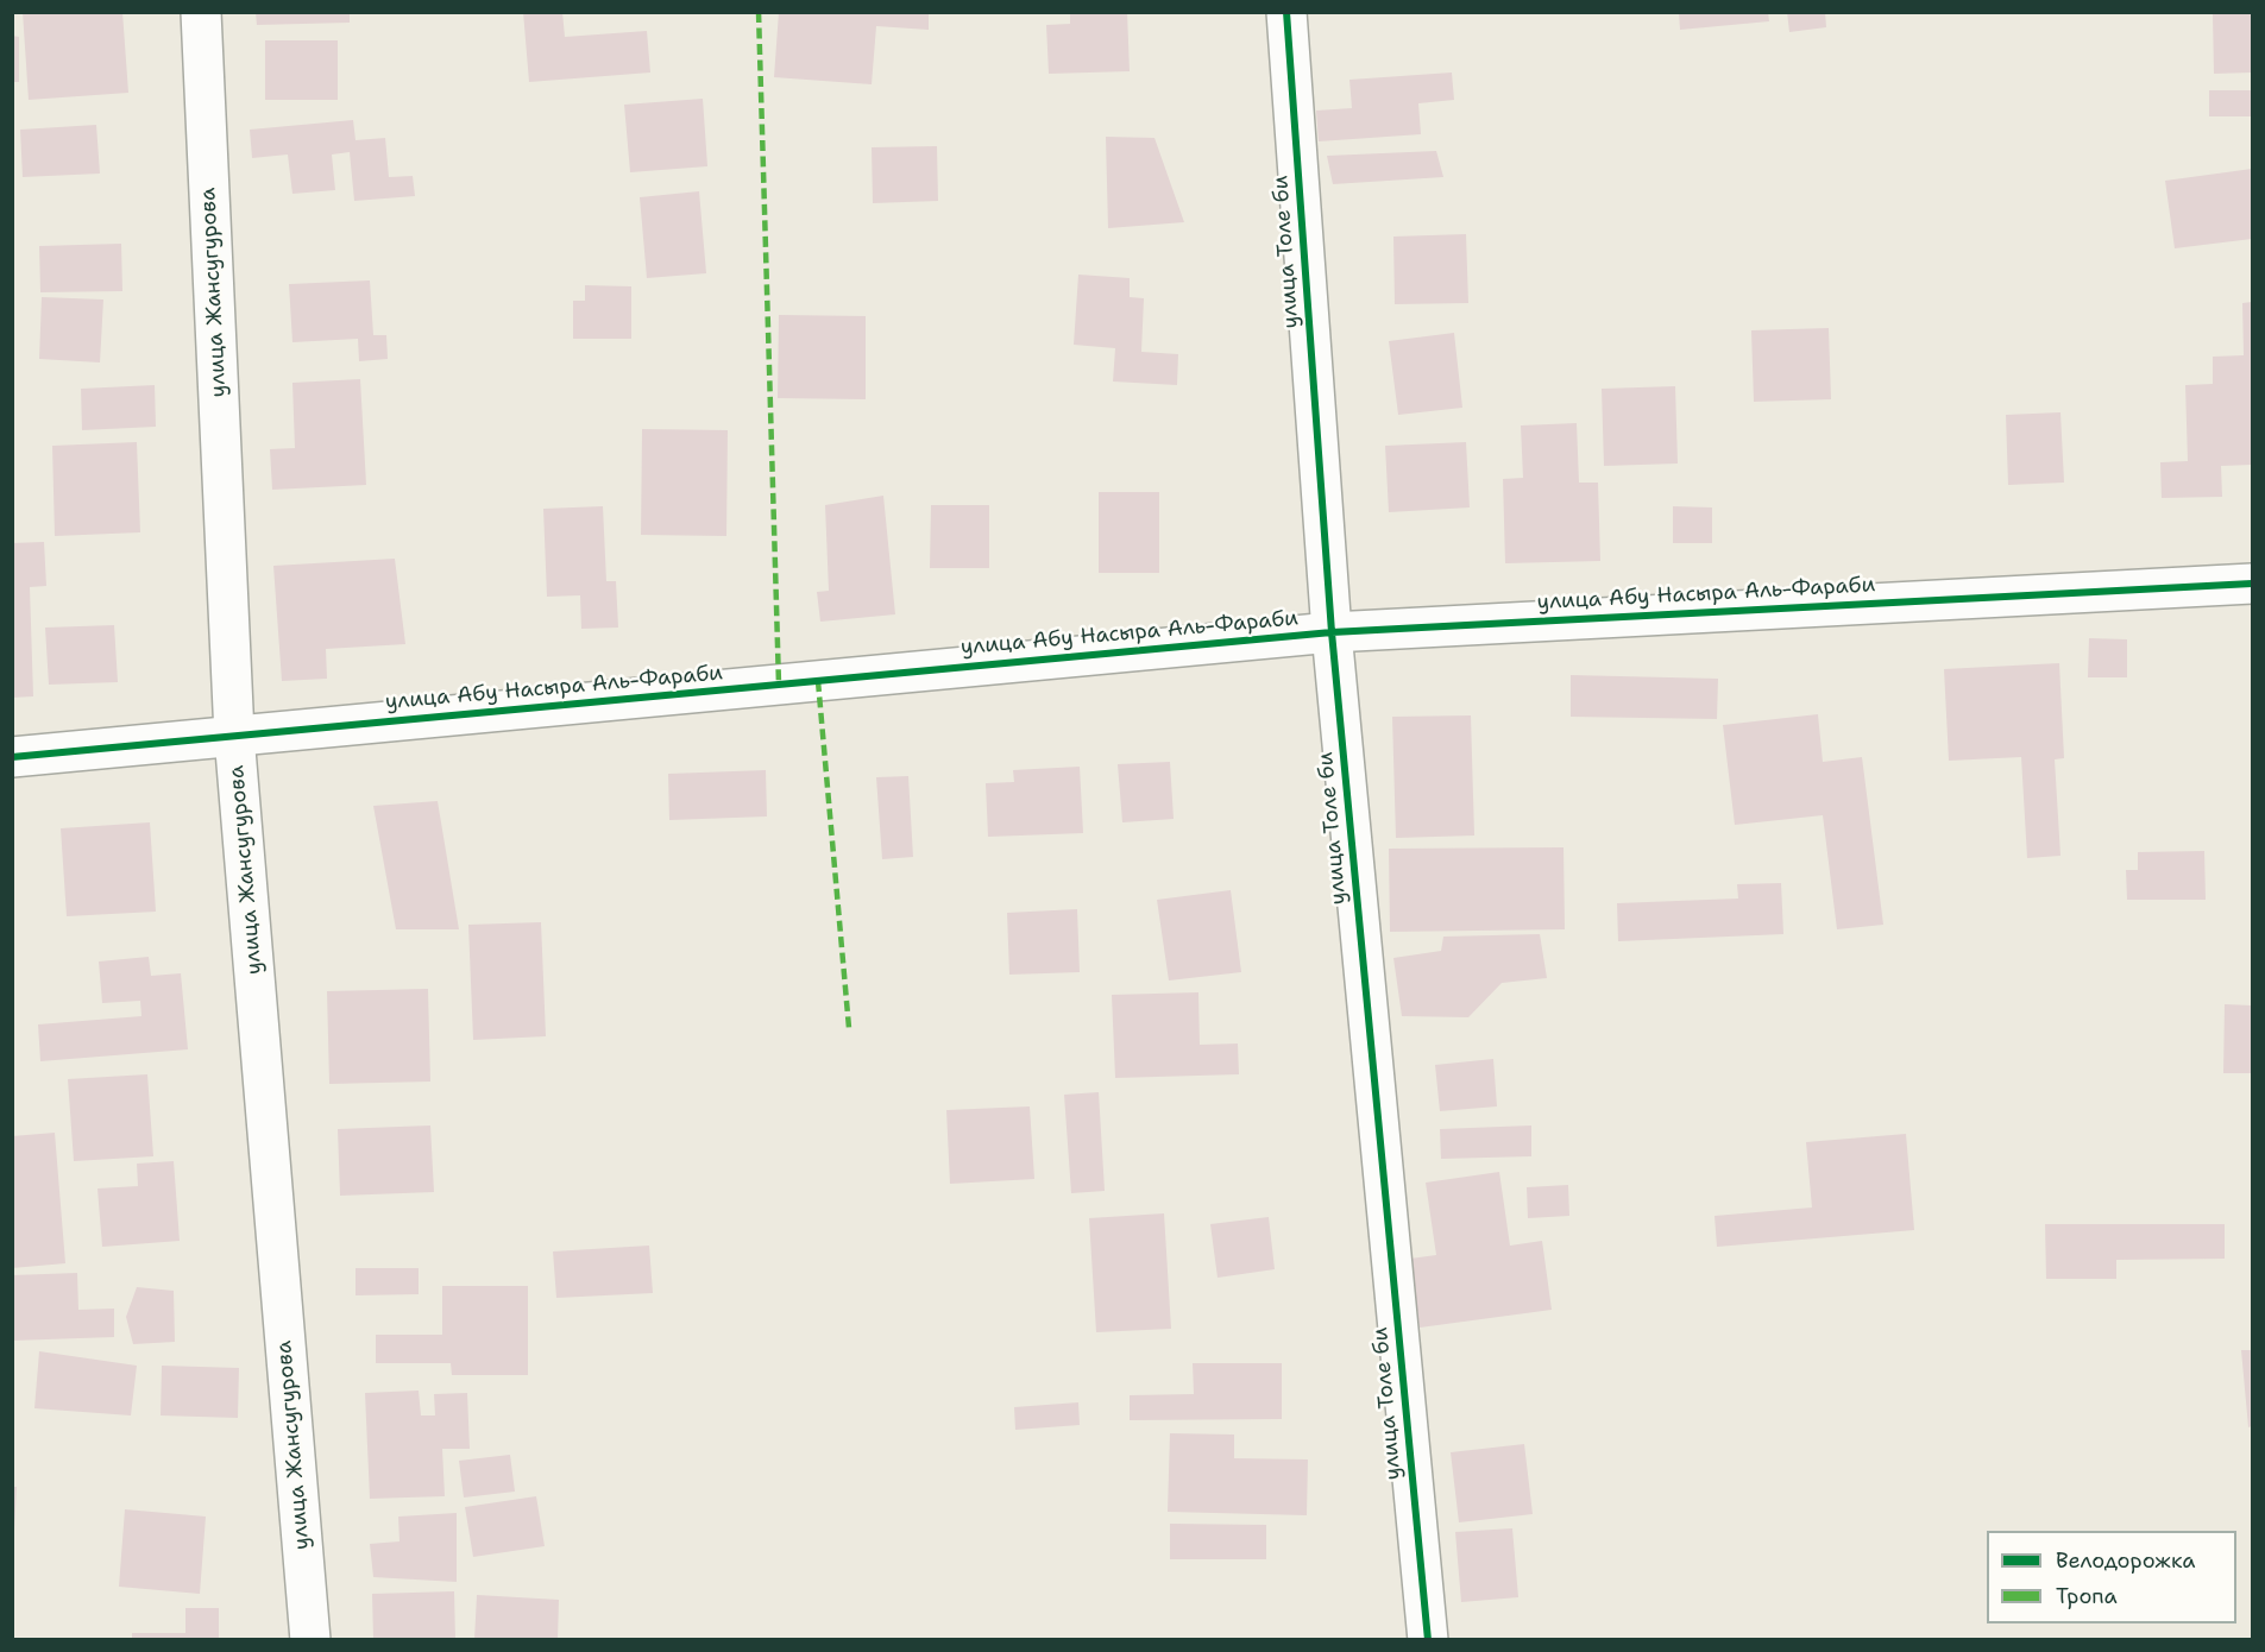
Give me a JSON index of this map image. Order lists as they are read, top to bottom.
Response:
{
  "streets": {
    "street": ["улица Толе би", "улица Жансугурова", "улица Абу Насыра Аль-Фараби"]
  },
  "crossings": [
    ["улица Толе би", "улица Абу Насыра Аль-Фараби"],
    ["улица Жансугурова", "улица Абу Насыра Аль-Фараби"]
  ],
  "legend": ["Велодорожка", "Тропа"]
}
